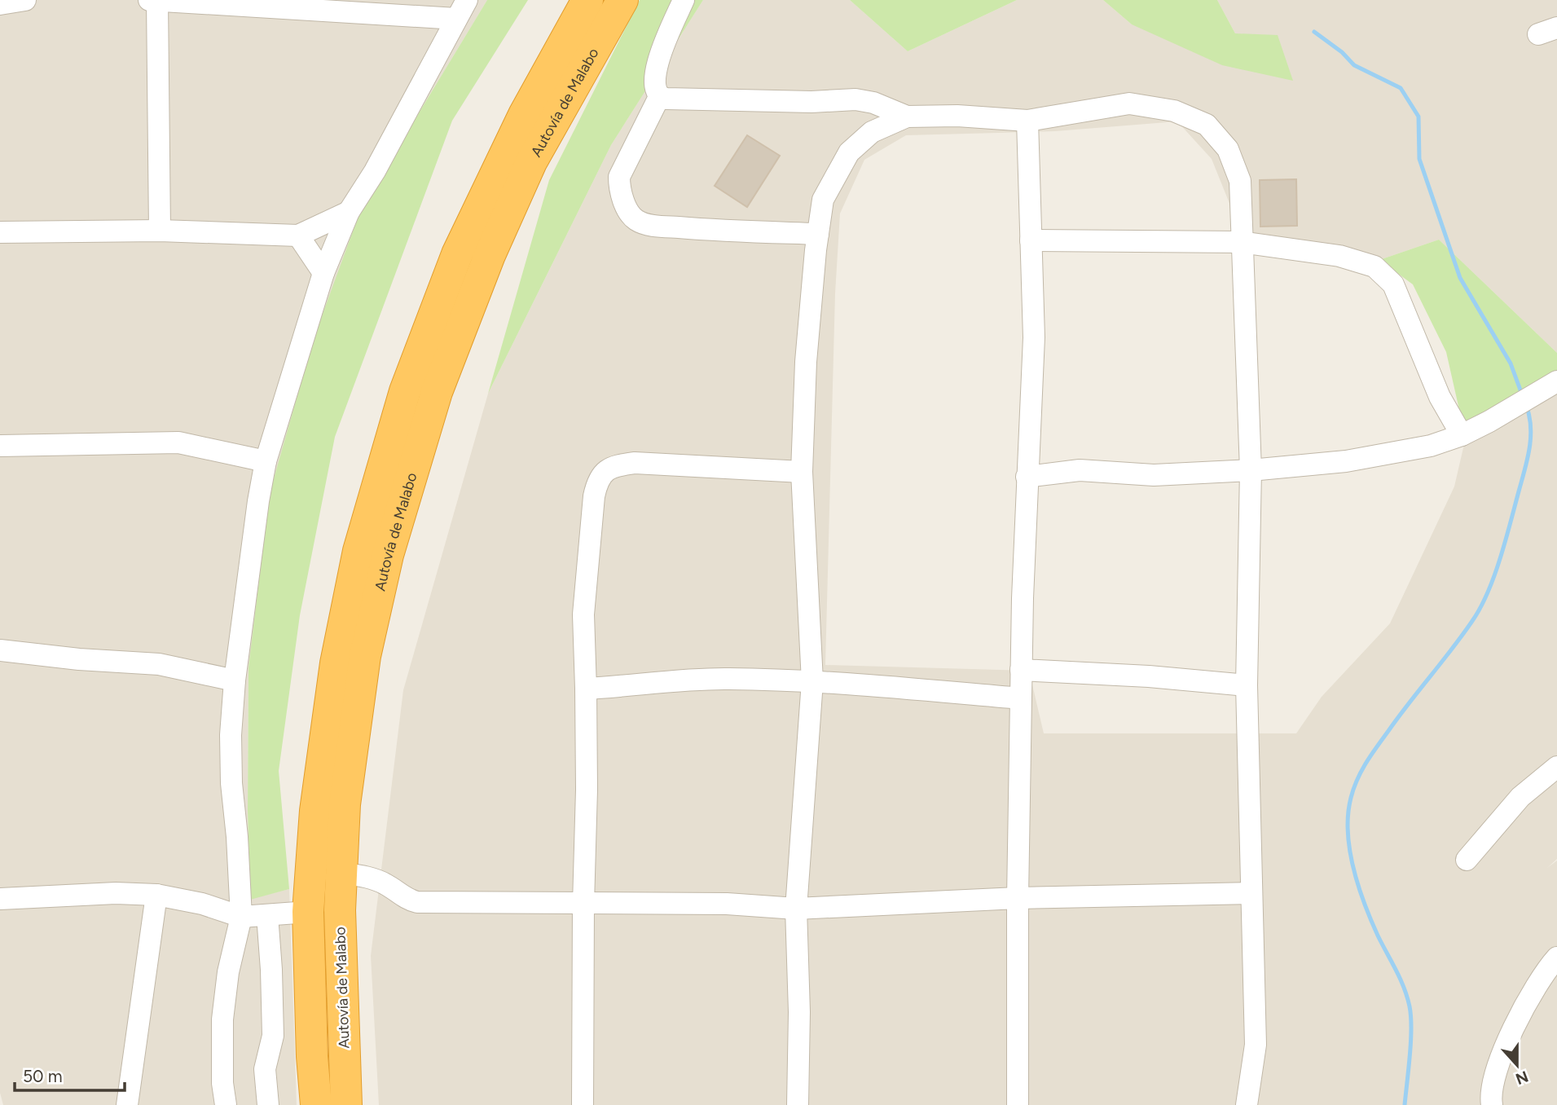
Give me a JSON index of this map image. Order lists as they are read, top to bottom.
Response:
{
  "streets": {
    "highway": ["Autovía de Malabo"]
  },
  "scale_bar": "50 m",
  "north": "bottom"
}
